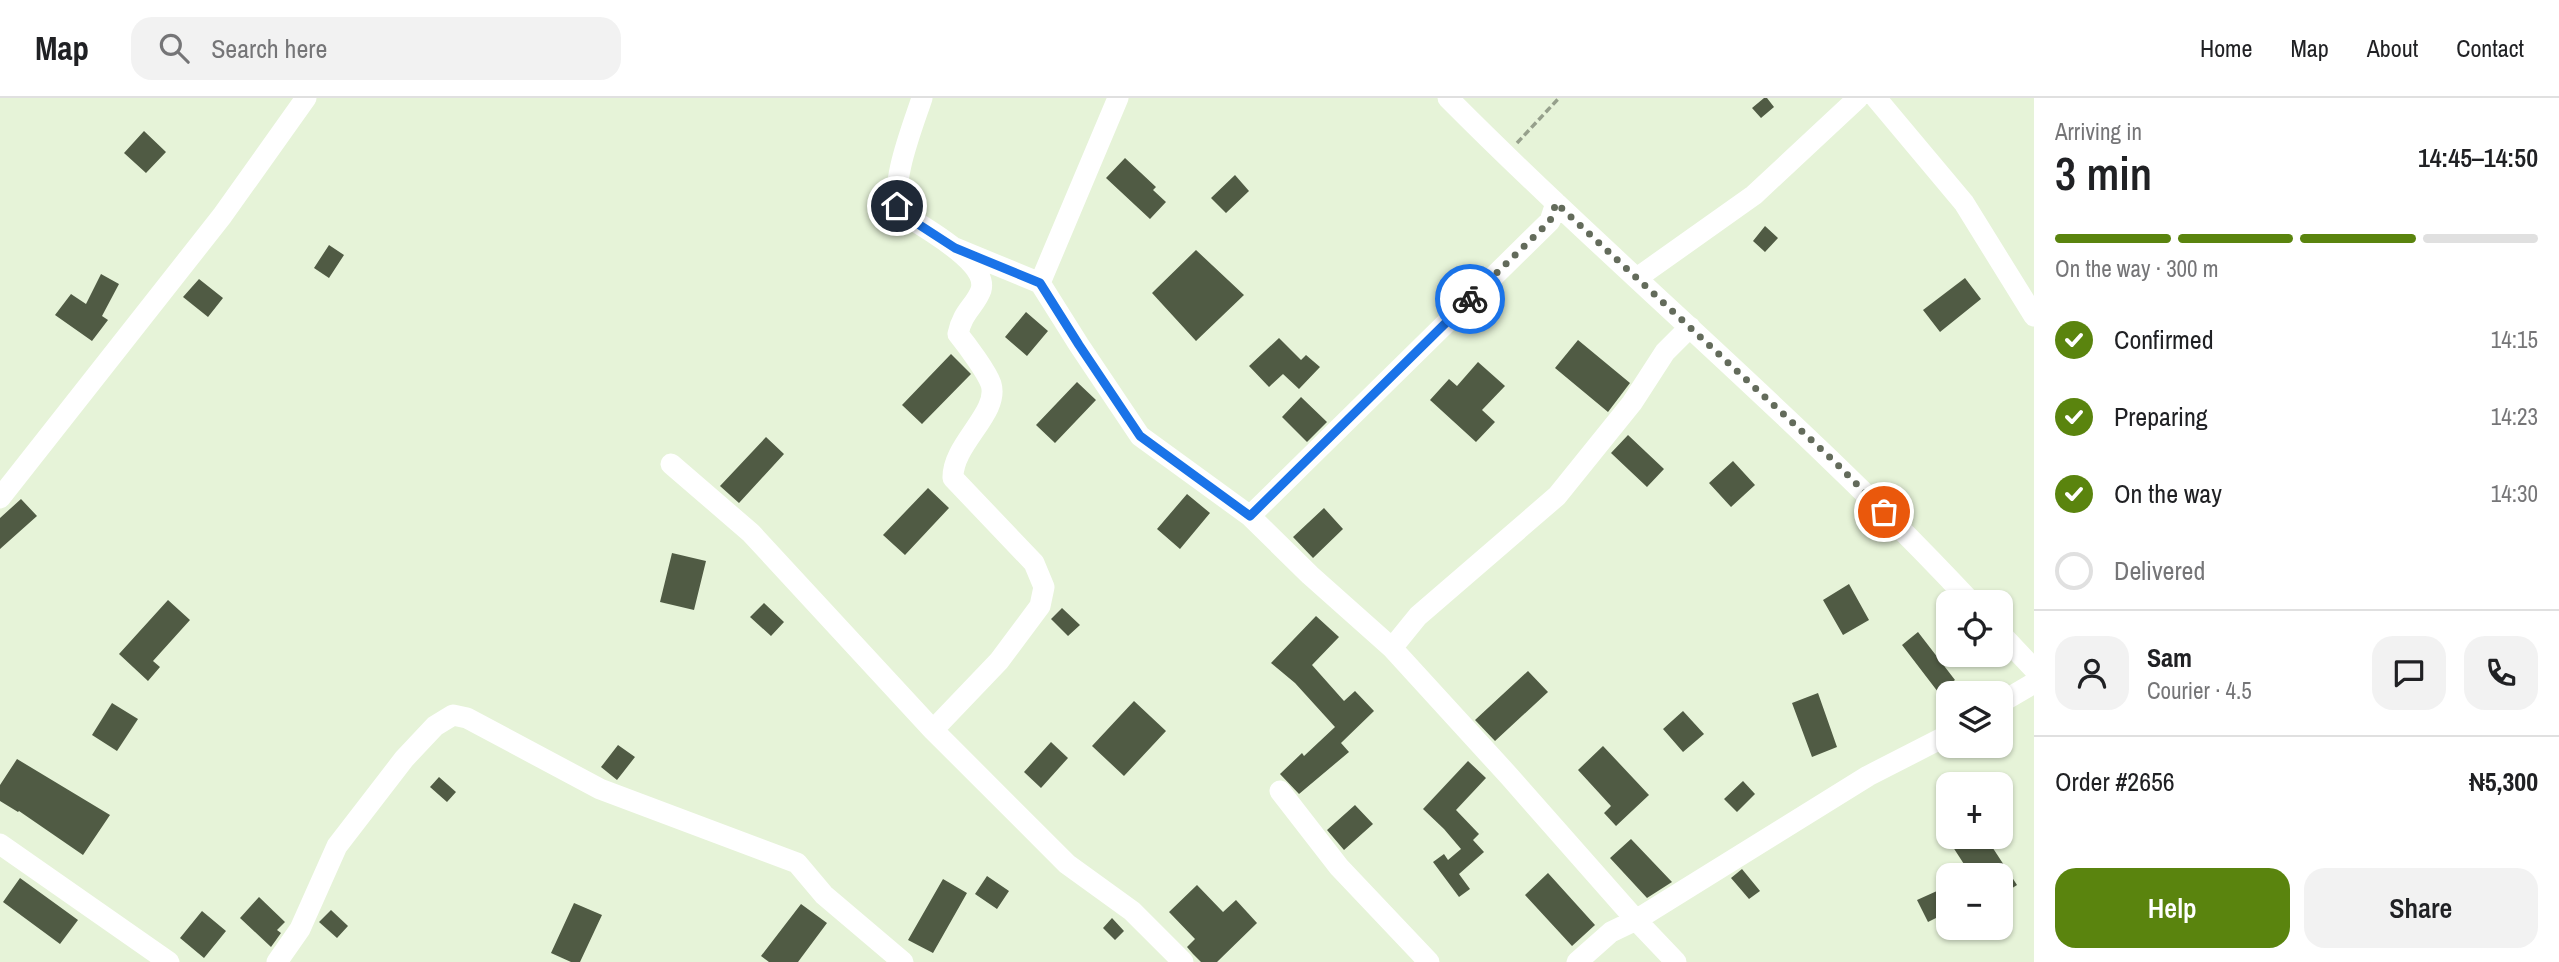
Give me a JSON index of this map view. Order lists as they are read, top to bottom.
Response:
{
  "page": {
    "header": "Map",
    "search": "Search here",
    "nav": [
      "Home",
      "Map",
      "About",
      "Contact"
    ],
    "heading": ["3 min", "Arriving in", "14:45–14:50"],
    "panel": [
      "Sam",
      "Courier · 4.5",
      "Order #2656",
      "₦5,300"
    ],
    "bar": "On the way · 300 m",
    "list": [
      ["Confirmed", "14:15"],
      ["Preparing", "14:23"],
      ["On the way", "14:30"],
      "Delivered"
    ],
    "map_buttons": ["+", "−"],
    "buttons": ["Help", "Share"]
  }
}
